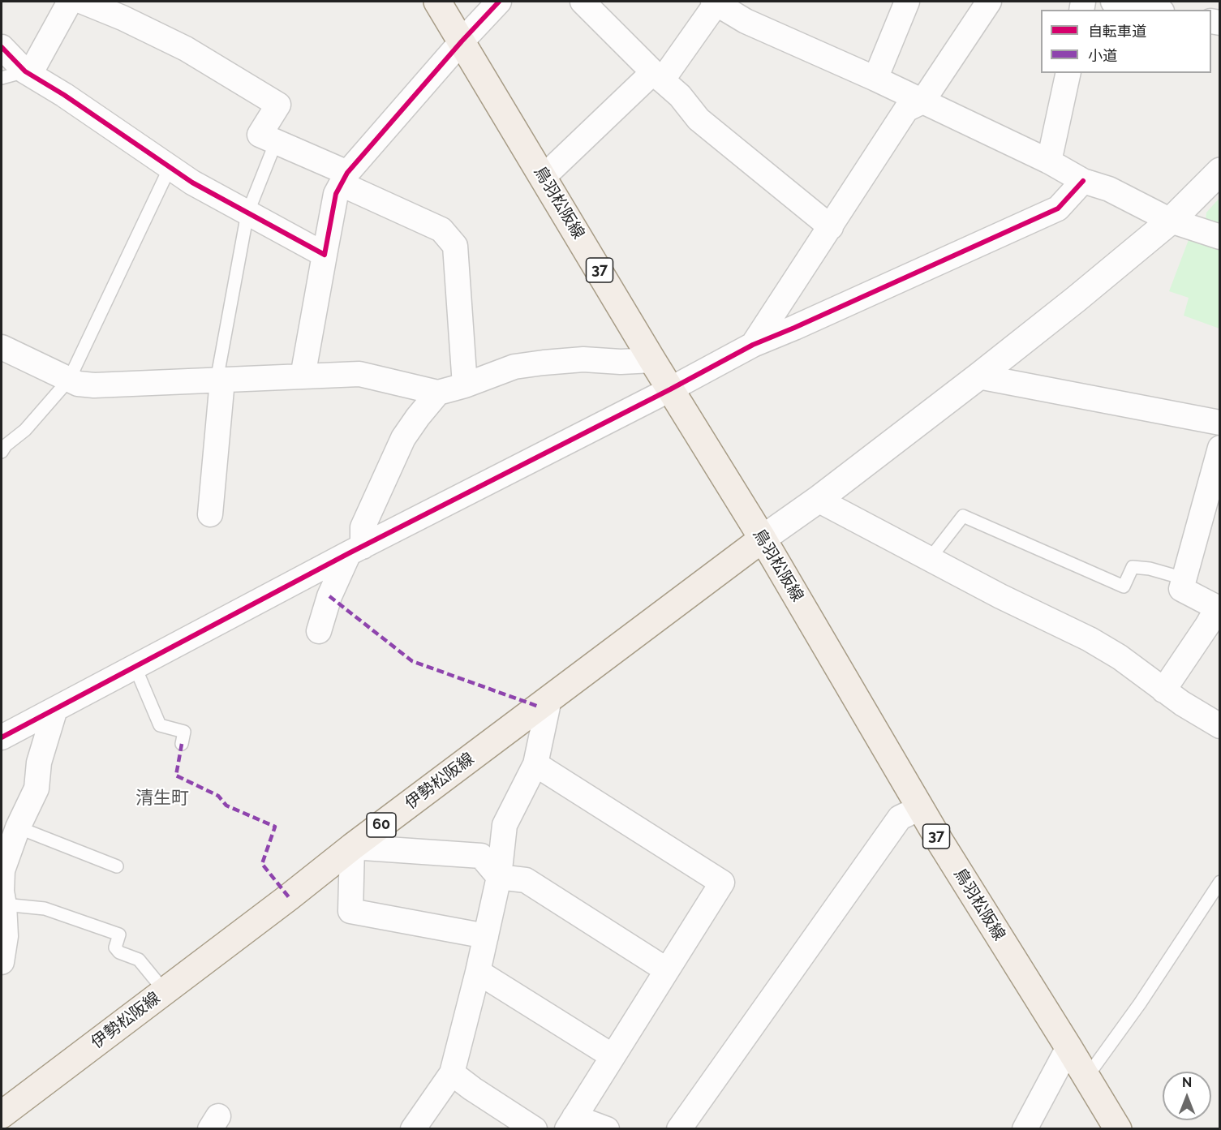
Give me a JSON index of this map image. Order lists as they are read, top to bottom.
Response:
{
  "streets": {
    "main road": [
      "鳥羽松阪線",
      "37",
      "伊勢松阪線",
      "60"
    ]
  },
  "crossings": [
    ["鳥羽松阪線", "伊勢松阪線"]
  ],
  "districts": ["清生町"],
  "legend": ["自転車道", "小道"],
  "north": "top"
}
